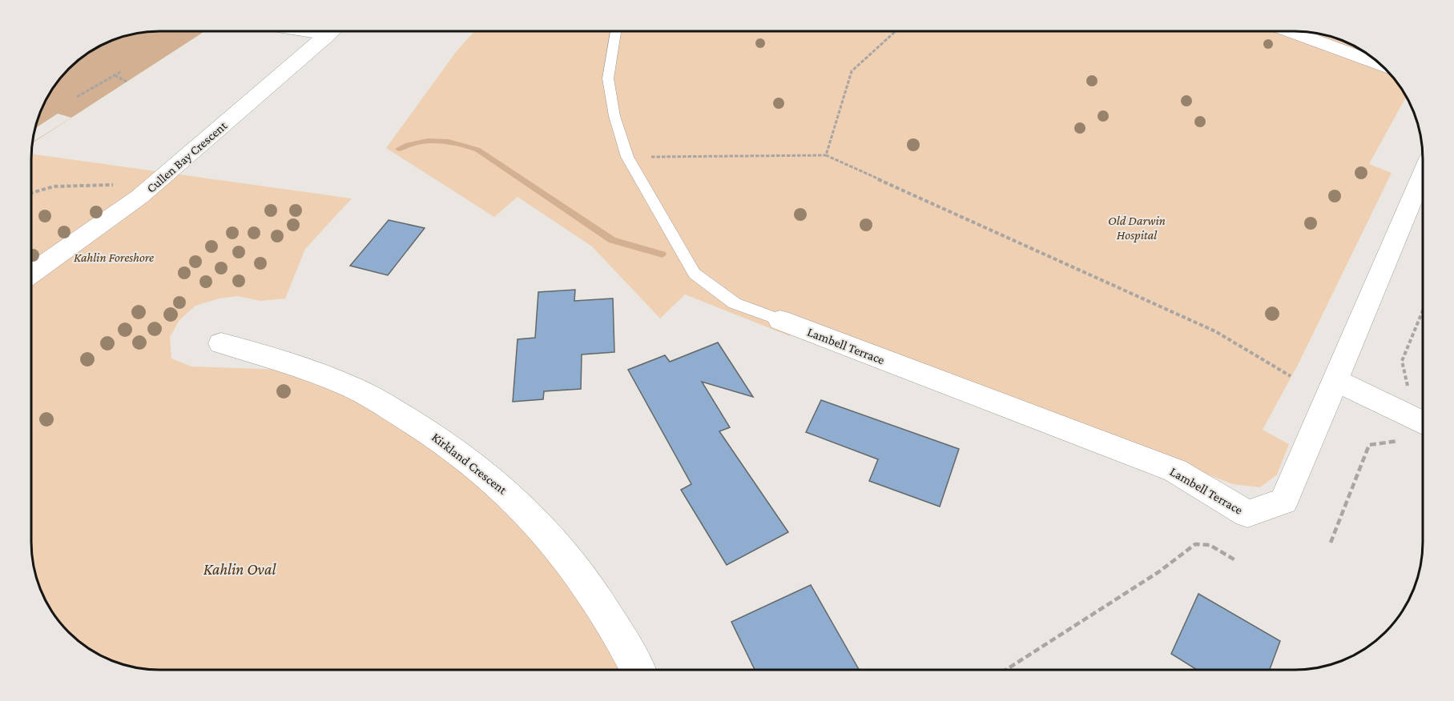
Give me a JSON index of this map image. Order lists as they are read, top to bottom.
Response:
{
  "streets": {
    "street": ["Cullen Bay Crescent", "Lambell Terrace", "Kirkland Crescent"]
  },
  "parks": ["Old Darwin Hospital", "Kahlin Foreshore", "Kahlin Oval"]
}
